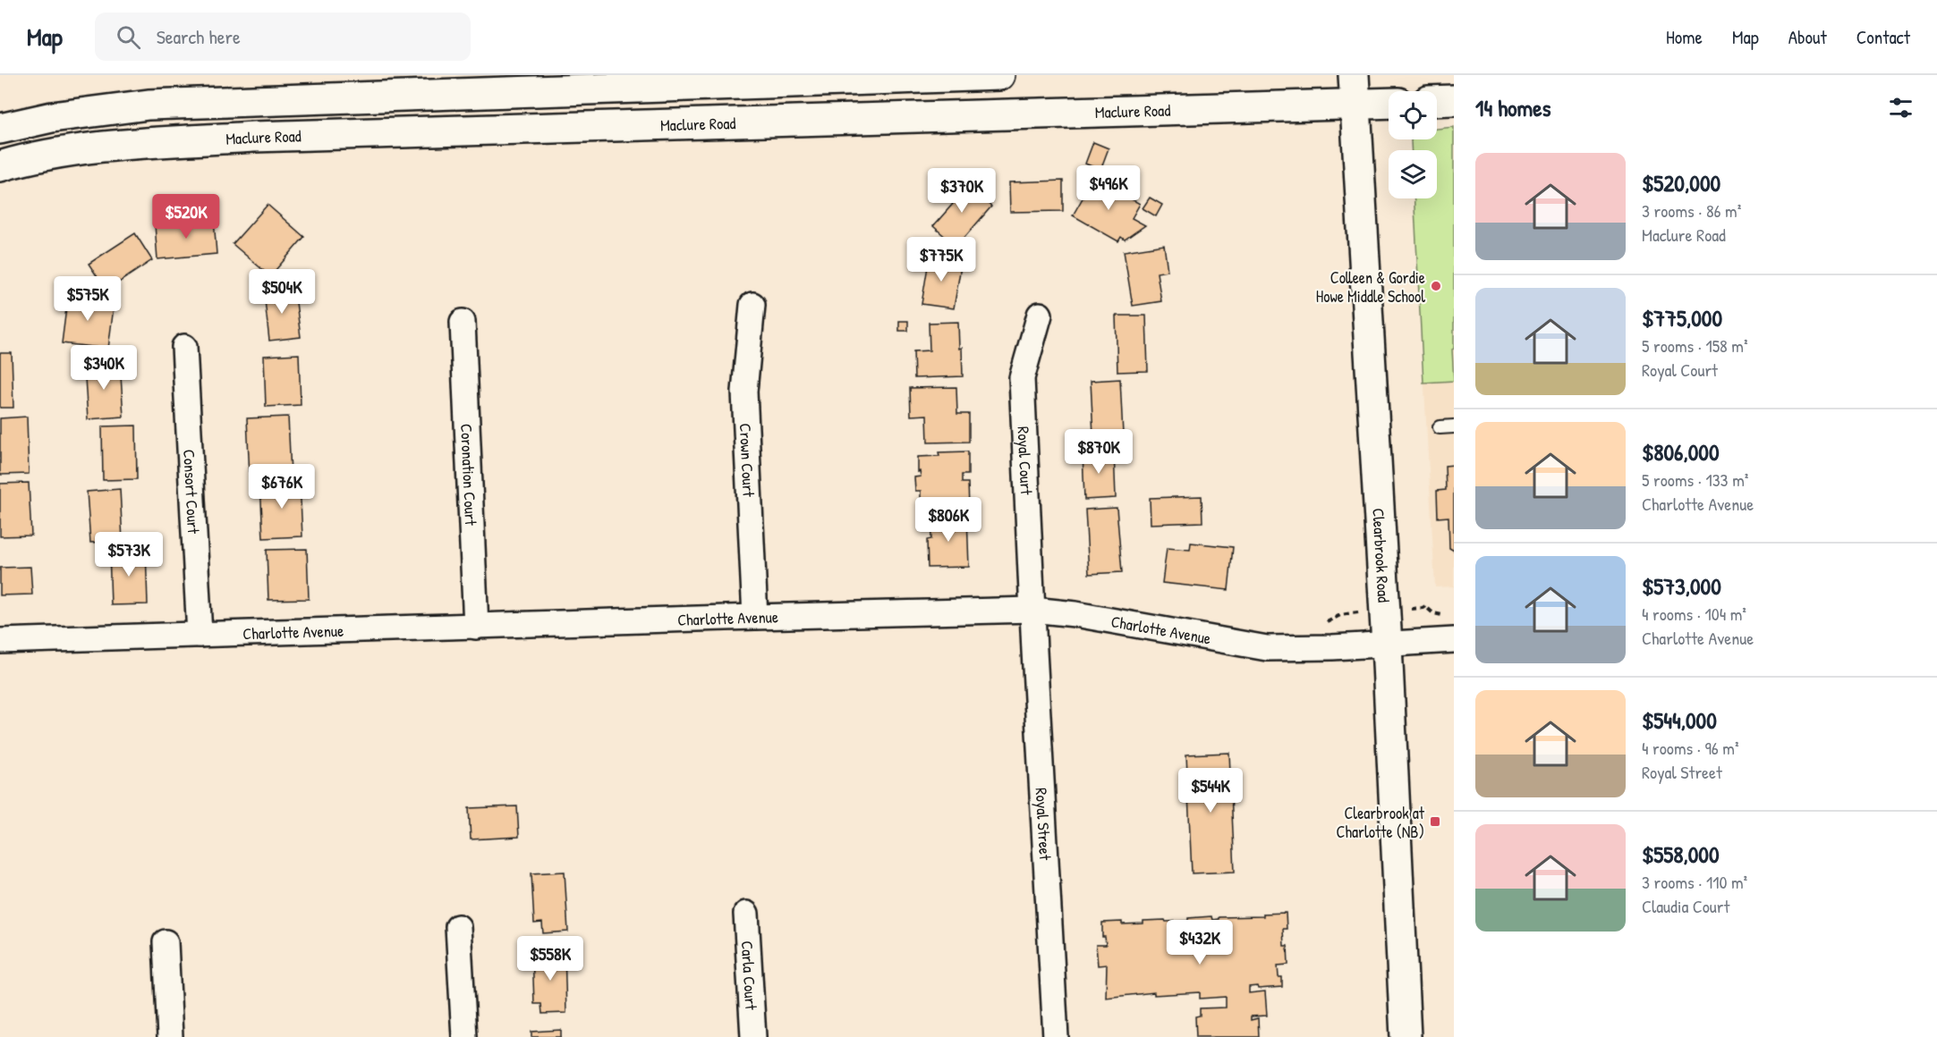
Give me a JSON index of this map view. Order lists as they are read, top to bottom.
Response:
{
  "streets": {
    "main road": ["Maclure Road", "Clearbrook Road"],
    "street": [
      "Crown Court",
      "Royal Court",
      "Coronation Court",
      "Consort Court",
      "Charlotte Avenue",
      "Royal Street",
      "Carla Court"
    ]
  },
  "crossings": [
    ["Maclure Road", "Clearbrook Road"],
    ["Crown Court", "Charlotte Avenue"],
    ["Royal Court", "Charlotte Avenue"],
    ["Royal Court", "Royal Street"],
    ["Coronation Court", "Charlotte Avenue"],
    ["Consort Court", "Charlotte Avenue"],
    ["Clearbrook Road", "Charlotte Avenue"],
    ["Charlotte Avenue", "Royal Street"]
  ],
  "places": {
    "other": ["Colleen & Gordie Howe Middle School"],
    "transit": ["Clearbrook at Charlotte (NB)"]
  },
  "page": {
    "header": "Map",
    "search": "Search here",
    "nav": [
      "Home",
      "Map",
      "About",
      "Contact"
    ],
    "heading": "14 homes",
    "list": [
      {
        "name": "$520,000",
        "note": "3 rooms · 86 m² · Maclure Road"
      },
      {
        "name": "$775,000",
        "note": "5 rooms · 158 m² · Royal Court"
      },
      {
        "name": "$806,000",
        "note": "5 rooms · 133 m² · Charlotte Avenue"
      },
      {
        "name": "$573,000",
        "note": "4 rooms · 104 m² · Charlotte Avenue"
      },
      {
        "name": "$544,000",
        "note": "4 rooms · 96 m² · Royal Street"
      },
      {
        "name": "$558,000",
        "note": "3 rooms · 110 m² · Claudia Court"
      }
    ],
    "price": [
      "$496K",
      "$370K",
      "$520K",
      "$775K",
      "$504K",
      "$575K",
      "$340K",
      "$870K",
      "$676K",
      "$806K",
      "$573K",
      "$544K",
      "$432K",
      "$558K"
    ]
  }
}
